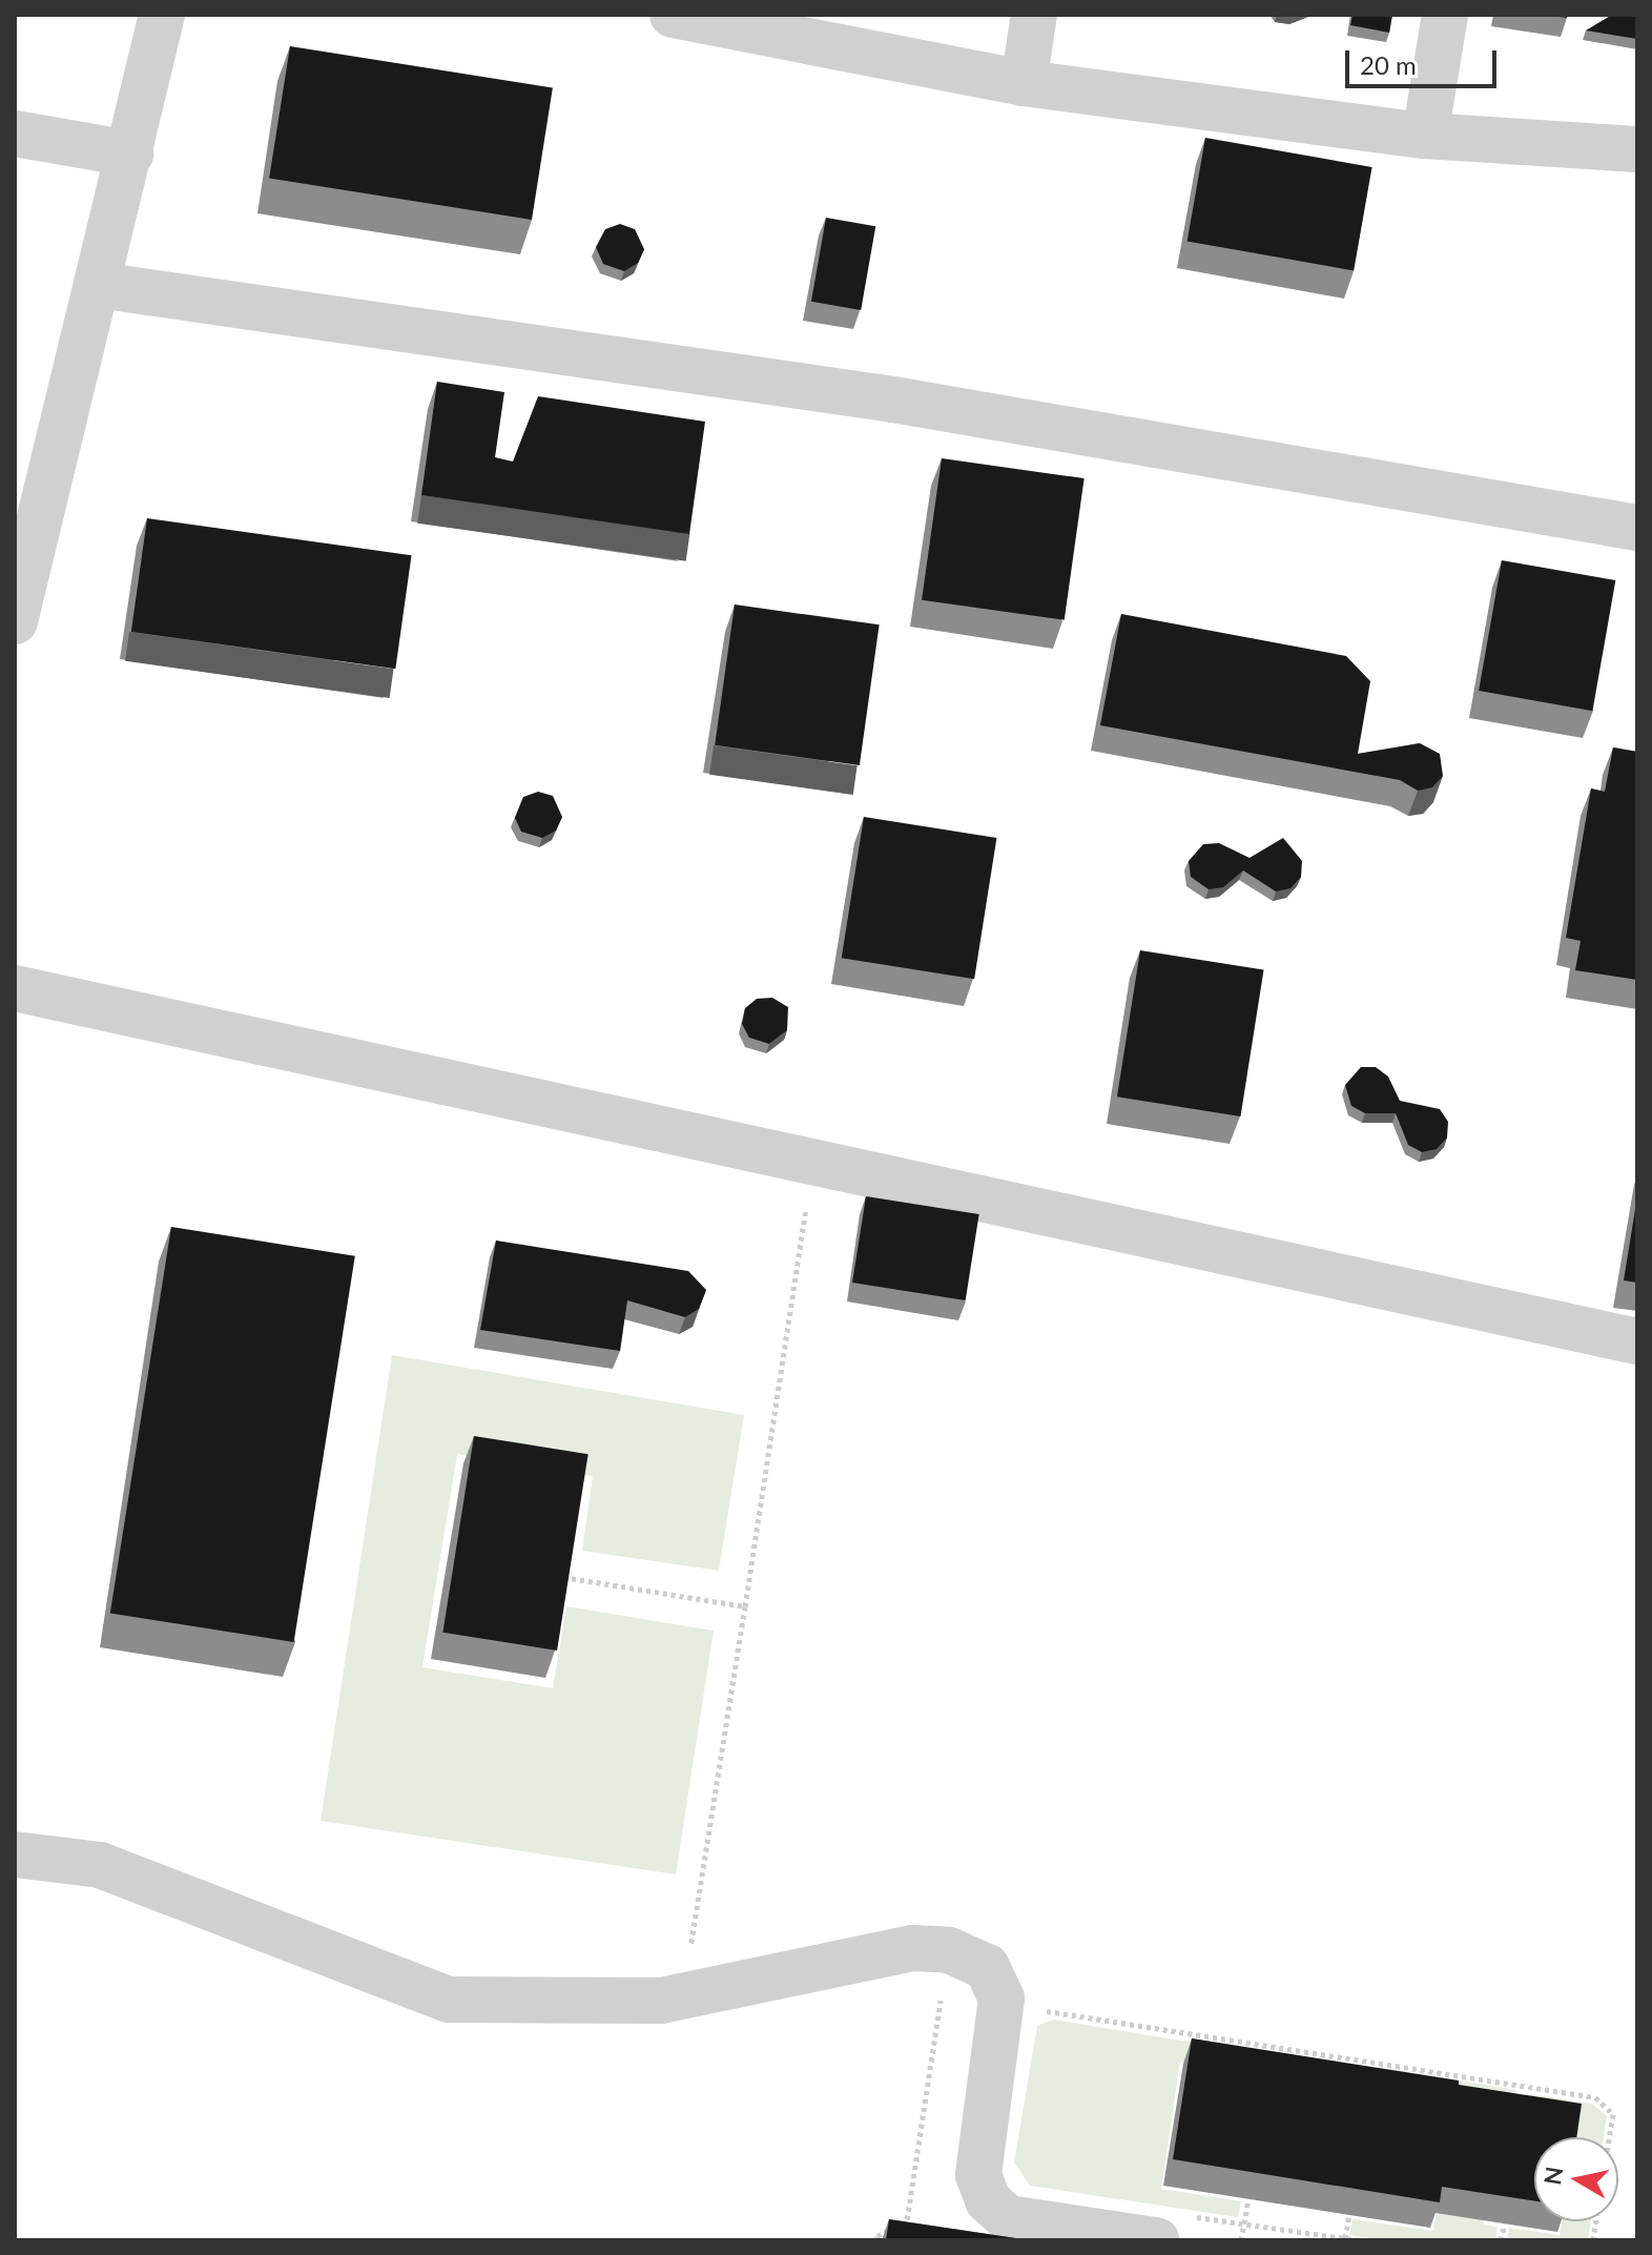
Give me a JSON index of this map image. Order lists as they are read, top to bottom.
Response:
{
  "scale_bar": "20 m",
  "north": "left"
}
